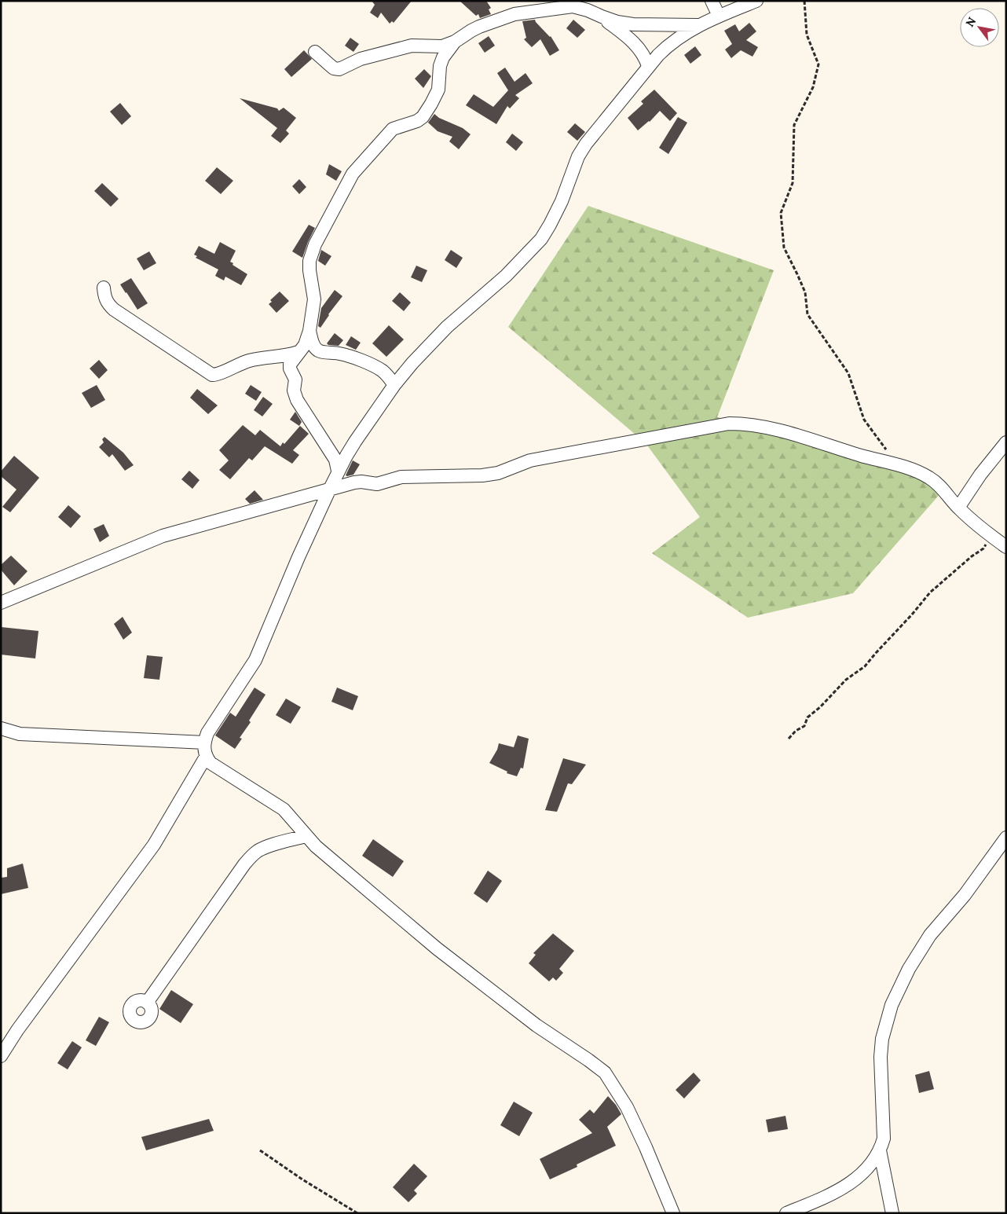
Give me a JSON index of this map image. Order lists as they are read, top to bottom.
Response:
{
  "north": "top left"
}
